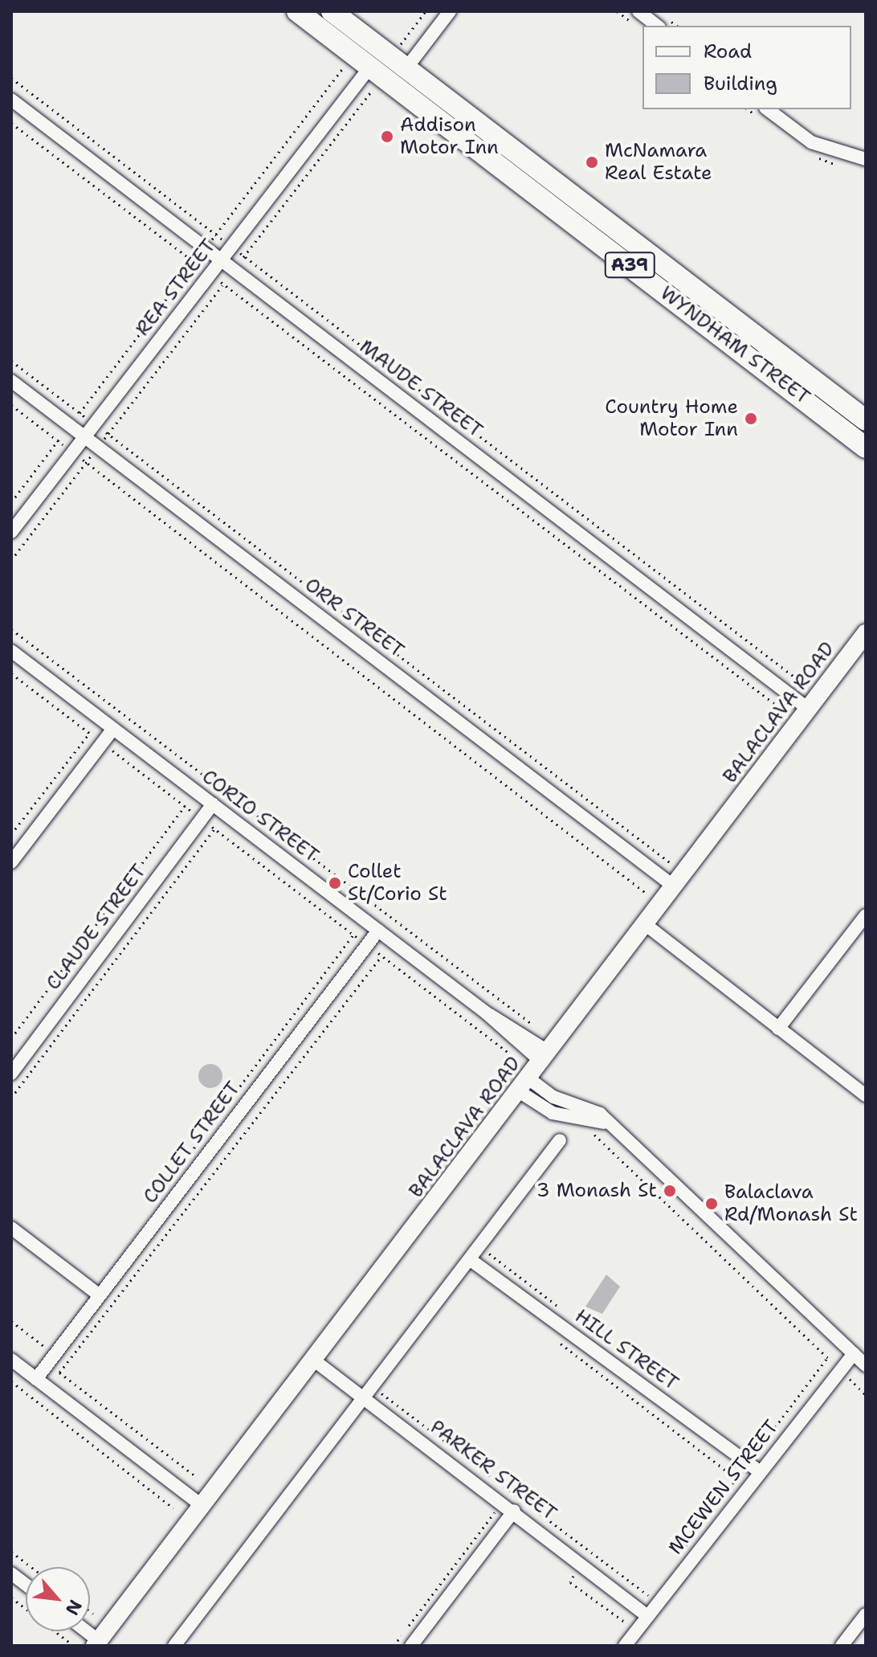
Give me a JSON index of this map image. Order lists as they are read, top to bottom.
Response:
{
  "streets": {
    "highway": ["A39", "WYNDHAM STREET"],
    "main road": ["BALACLAVA ROAD"],
    "street": [
      "REA STREET",
      "MAUDE STREET",
      "ORR STREET",
      "CORIO STREET",
      "CLAUDE STREET",
      "COLLET STREET",
      "HILL STREET",
      "PARKER STREET",
      "MCEWEN STREET"
    ]
  },
  "crossings": [
    ["REA STREET", "WYNDHAM STREET"],
    ["REA STREET", "MAUDE STREET"],
    ["REA STREET", "ORR STREET"],
    ["MAUDE STREET", "BALACLAVA ROAD"],
    ["ORR STREET", "BALACLAVA ROAD"],
    ["BALACLAVA ROAD", "CORIO STREET"],
    ["BALACLAVA ROAD", "PARKER STREET"],
    ["CORIO STREET", "CLAUDE STREET"],
    ["CORIO STREET", "COLLET STREET"],
    ["HILL STREET", "MCEWEN STREET"],
    ["PARKER STREET", "MCEWEN STREET"]
  ],
  "places": [
    "Addison Motor Inn",
    "McNamara Real Estate",
    "Country Home Motor Inn",
    "Collet St/Corio St",
    "3 Monash St",
    "Balaclava Rd/Monash St"
  ],
  "legend": ["Road", "Building"],
  "north": "bottom right"
}
